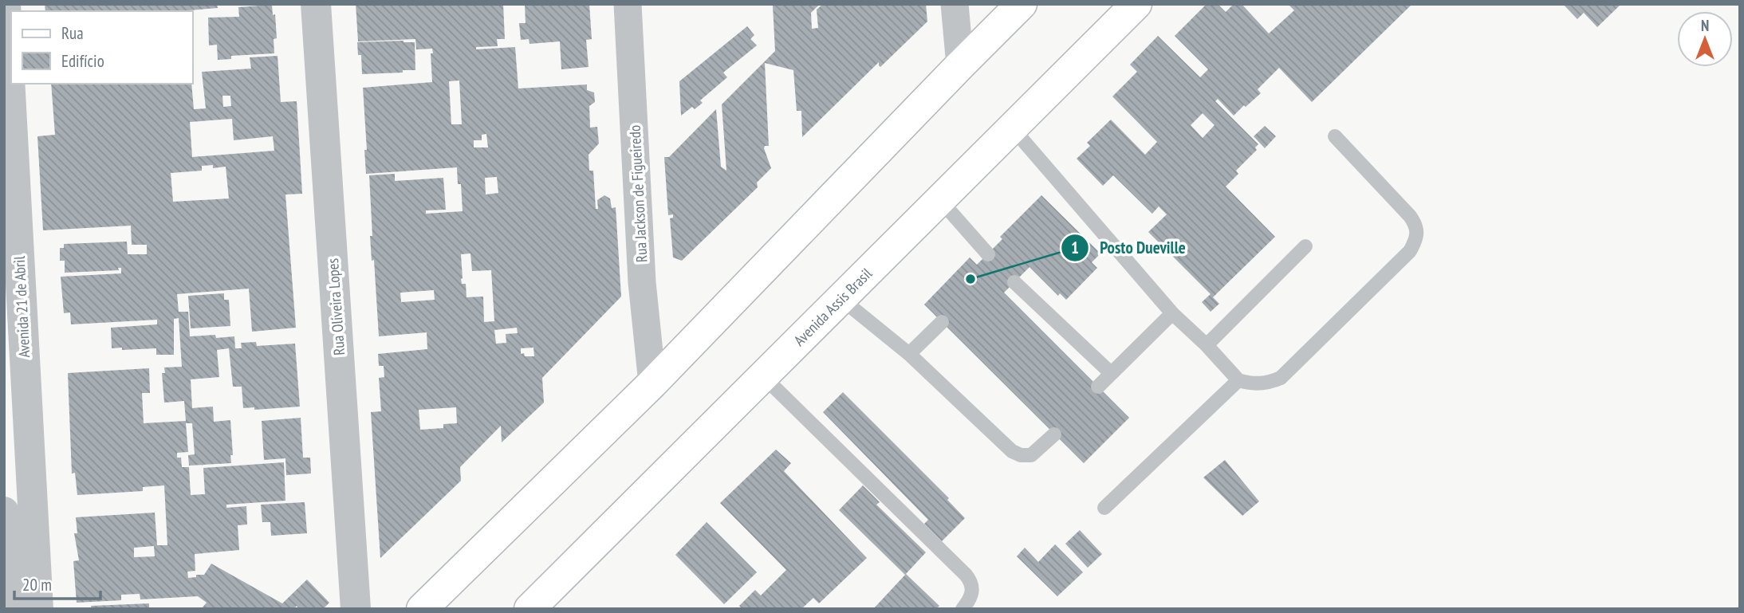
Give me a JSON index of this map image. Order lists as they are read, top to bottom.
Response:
{
  "streets": {
    "main road": ["Avenida Assis Brasil"],
    "street": ["Rua Jackson de Figueiredo", "Avenida 21 de Abril", "Rua Oliveira Lopes"]
  },
  "places": ["Posto Dueville"],
  "legend": ["Rua", "Edifício"],
  "scale_bar": "20 m",
  "north": "top"
}
